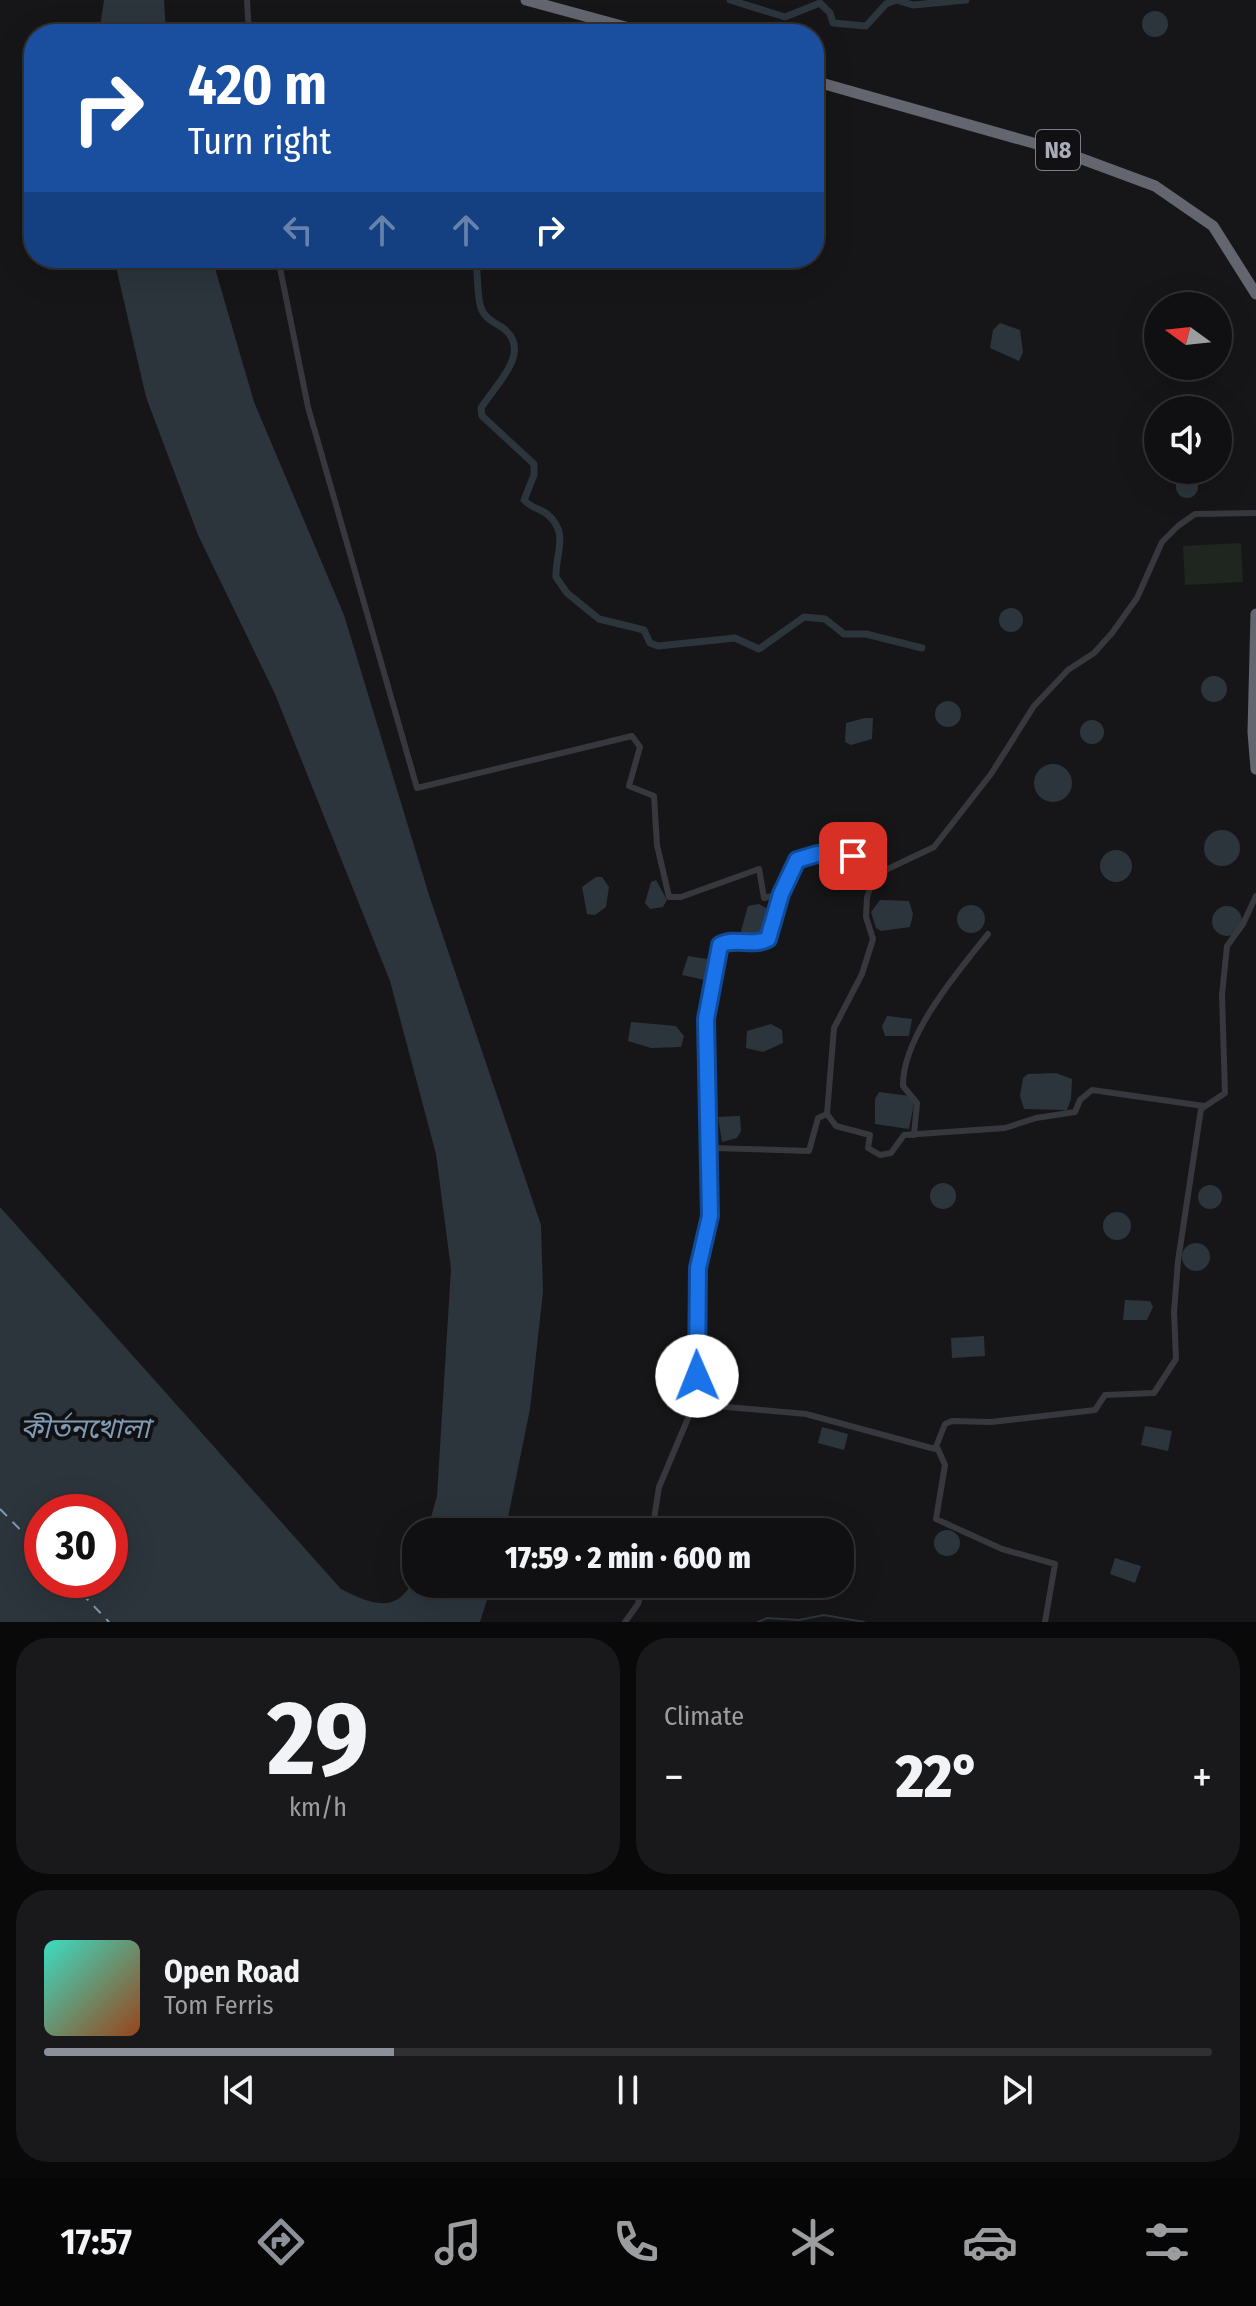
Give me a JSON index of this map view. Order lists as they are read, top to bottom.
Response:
{
  "streets": {
    "highway": ["N8"]
  },
  "water": ["কীর্তনখোলা"],
  "north": "left",
  "page": {
    "turn": ["420 m", "Turn right"],
    "limit": "30",
    "trip": "17:59 · 2 min · 600 m",
    "tile": [
      ["29", "km/h"],
      "Climate"
    ],
    "heat": ["−", "22°", "+"],
    "song": ["Open Road", "Tom Ferris"],
    "tabs": "17:57"
  }
}
